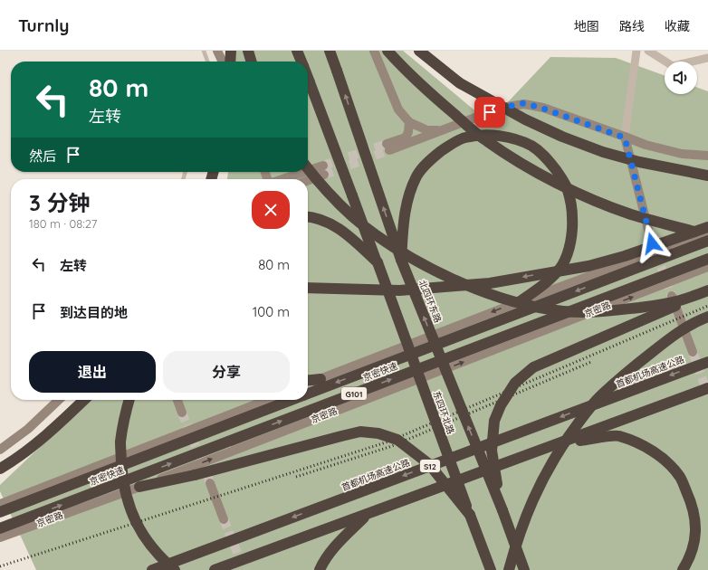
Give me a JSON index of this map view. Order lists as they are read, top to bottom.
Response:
{
  "streets": {
    "highway": [
      "北四环东路",
      "京密快速",
      "首都机场高速公路",
      "G101",
      "东四环北路",
      "S12"
    ],
    "main road": ["京密路"]
  },
  "page": {
    "header": "Turnly",
    "nav": ["地图", "路线", "收藏"],
    "turn": ["80 m", "左转"],
    "then": "然后",
    "heading": ["3 分钟", "180 m · 08:27"],
    "list": [
      {
        "name": "左转",
        "value": "80 m"
      },
      {
        "name": "到达目的地",
        "value": "100 m"
      }
    ],
    "buttons": ["退出", "分享"]
  }
}
